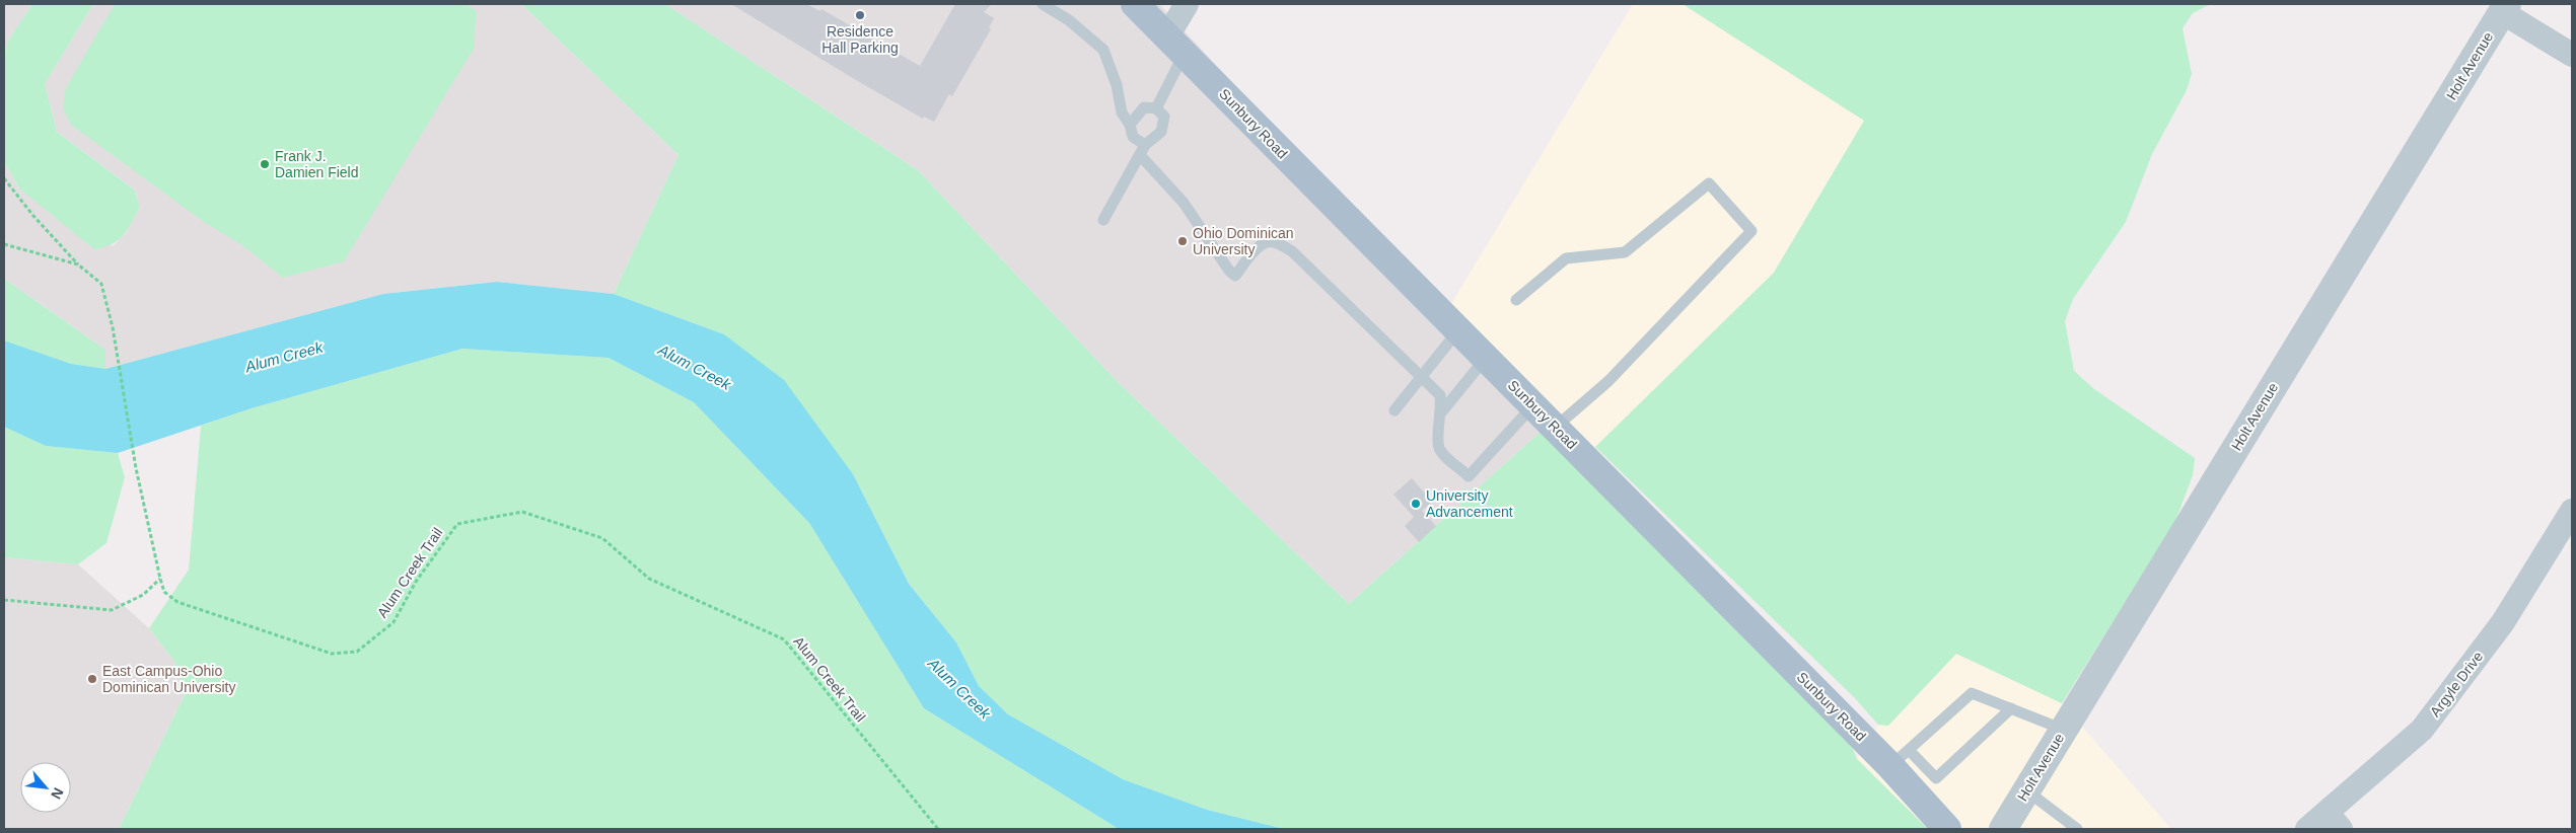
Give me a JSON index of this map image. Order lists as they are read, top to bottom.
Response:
{
  "streets": {
    "main road": ["Sunbury Road"],
    "street": ["Holt Avenue", "Argyle Drive"],
    "path": ["Alum Creek Trail"]
  },
  "water": ["Alum Creek"],
  "places": [
    "Residence Hall Parking",
    "Frank J. Damien Field",
    "Ohio Dominican University",
    "University Advancement",
    "East Campus-Ohio Dominican University"
  ],
  "north": "bottom right"
}
